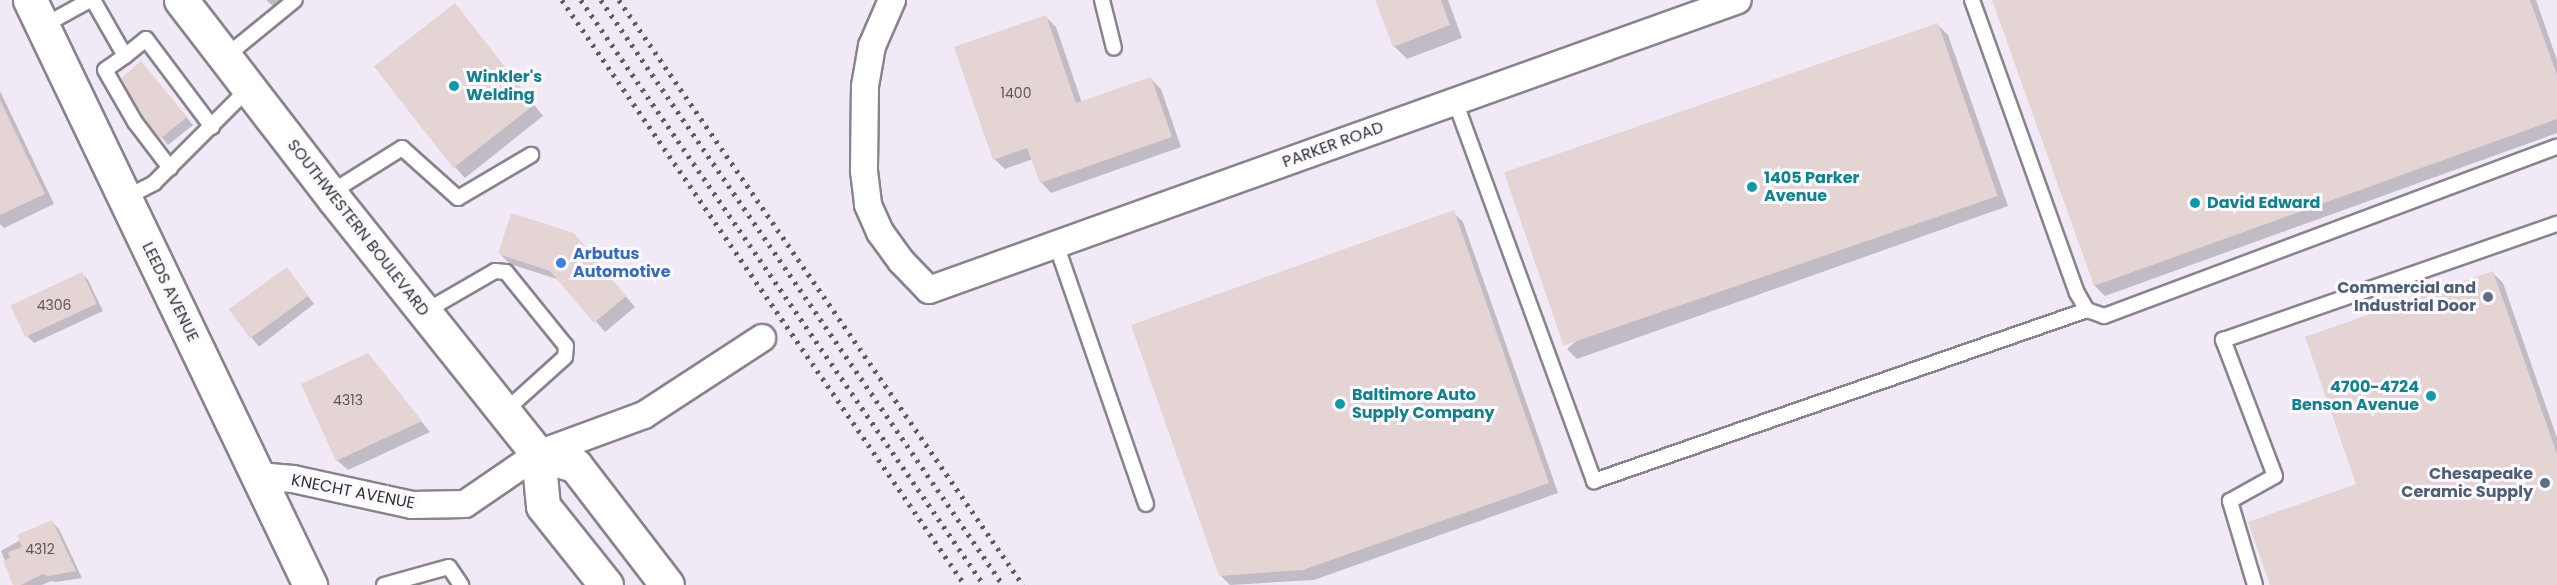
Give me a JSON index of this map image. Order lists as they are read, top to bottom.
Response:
{
  "streets": {
    "main road": ["SOUTHWESTERN BOULEVARD", "LEEDS AVENUE"],
    "street": ["PARKER ROAD", "KNECHT AVENUE"]
  },
  "crossings": [
    ["SOUTHWESTERN BOULEVARD", "KNECHT AVENUE"],
    ["LEEDS AVENUE", "KNECHT AVENUE"]
  ],
  "places": [
    "Winkler's Welding",
    "1405 Parker Avenue",
    "David Edward",
    "Arbutus Automotive",
    "Commercial and Industrial Door",
    "4700-4724 Benson Avenue",
    "Baltimore Auto Supply Company",
    "Chesapeake Ceramic Supply"
  ],
  "house_numbers": [
    "1400",
    "4306",
    "4313",
    "4312"
  ]
}
